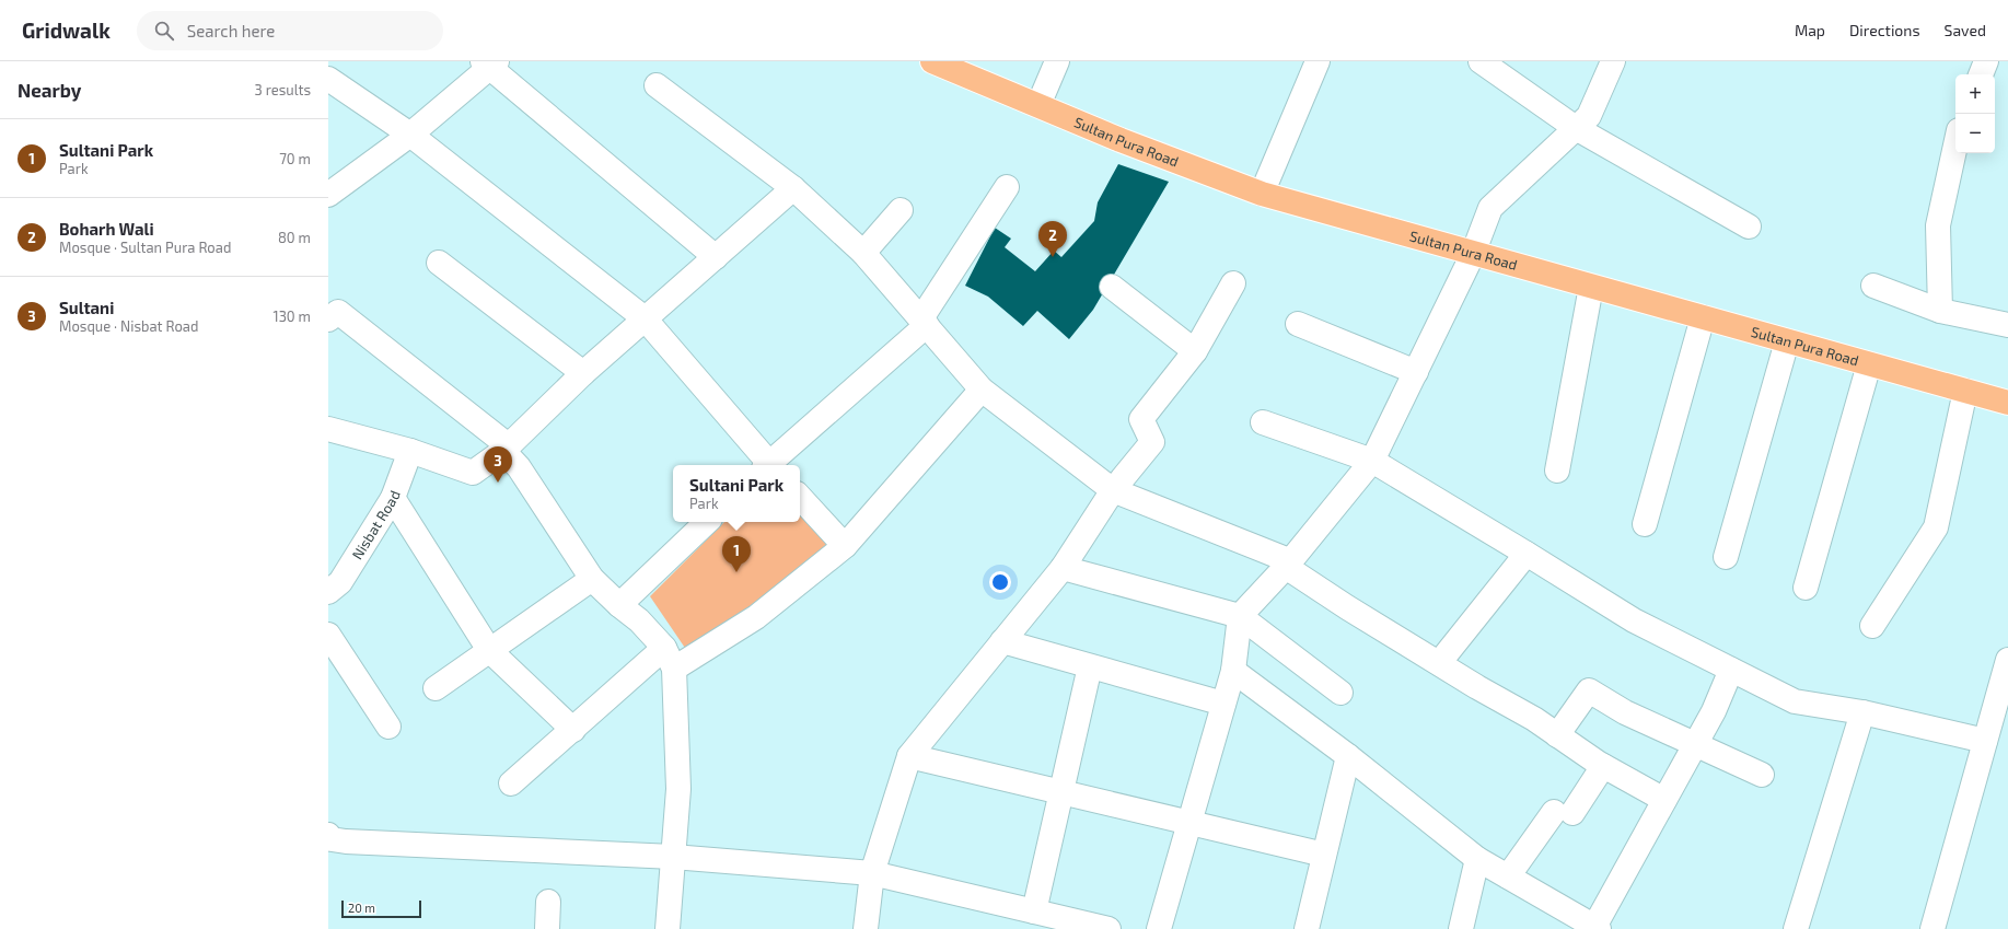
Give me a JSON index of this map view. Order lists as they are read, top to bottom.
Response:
{
  "streets": {
    "main road": ["Sultan Pura Road"],
    "street": ["Nisbat Road"]
  },
  "scale_bar": "20 m",
  "page": {
    "header": "Gridwalk",
    "search": "Search here",
    "nav": ["Map", "Directions", "Saved"],
    "heading": ["Nearby", "3 results"],
    "map_buttons": ["+", "−"],
    "list": [
      {
        "mark": "1",
        "name": "Sultani Park",
        "note": "Park",
        "value": "70 m"
      },
      {
        "mark": "2",
        "name": "Boharh Wali",
        "note": "Mosque · Sultan Pura Road",
        "value": "80 m"
      },
      {
        "mark": "3",
        "name": "Sultani",
        "note": "Mosque · Nisbat Road",
        "value": "130 m"
      }
    ],
    "pins": ["2", "3", "1"],
    "popup": ["Sultani Park", "Park"],
    "scale": "20 m"
  }
}
